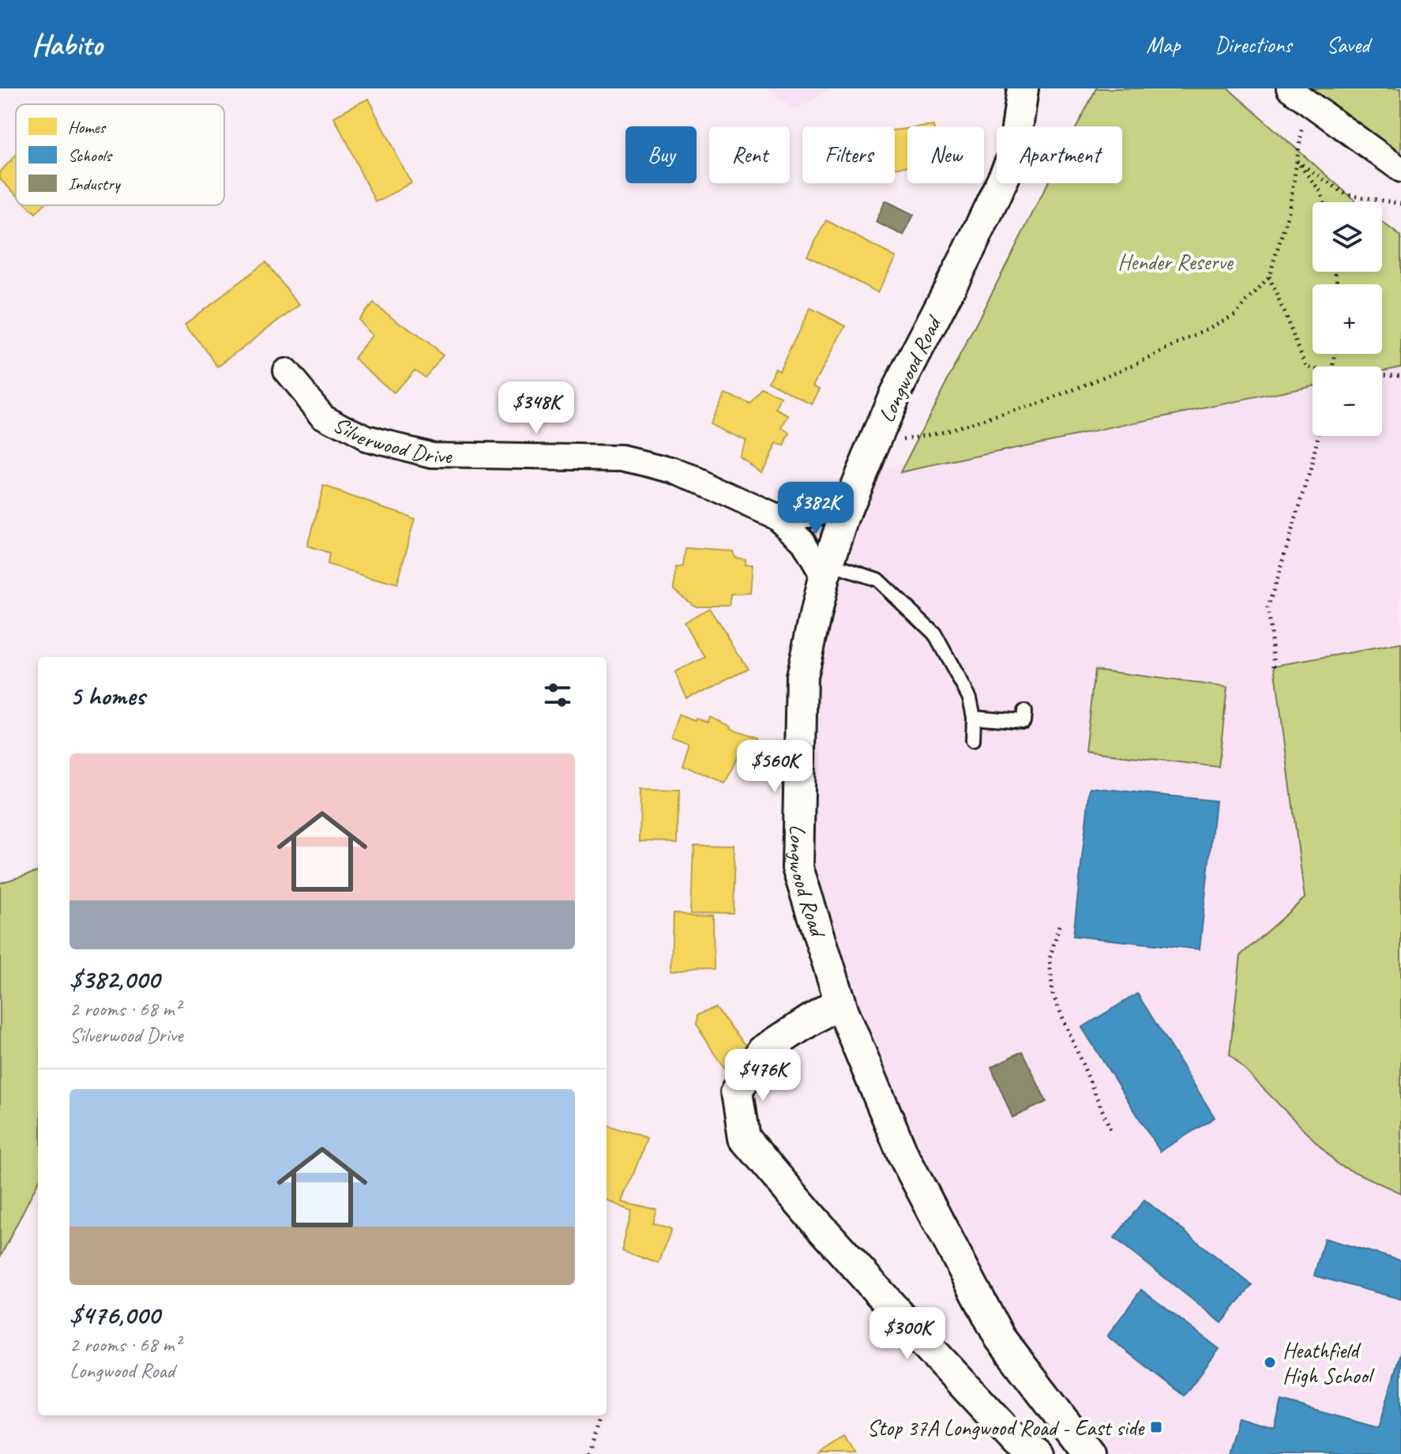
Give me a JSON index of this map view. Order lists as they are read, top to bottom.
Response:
{
  "streets": {
    "street": ["Longwood Road", "Silverwood Drive"]
  },
  "crossings": [
    ["Longwood Road", "Silverwood Drive"]
  ],
  "parks": ["Hender Reserve"],
  "places": {
    "other": ["Heathfield High School"],
    "transit": ["Stop 37A Longwood Road - East side"]
  },
  "legend": ["Homes", "Schools", "Industry"],
  "page": {
    "header": "Habito",
    "nav": ["Map", "Directions", "Saved"],
    "chip": [
      "Buy",
      "Rent",
      "Filters",
      "New",
      "Apartment"
    ],
    "map_buttons": ["+", "−"],
    "price": [
      "$348K",
      "$382K",
      "$560K",
      "$476K",
      "$300K"
    ],
    "heading": "5 homes",
    "list": [
      {
        "name": "$382,000",
        "note": "2 rooms · 68 m² · Silverwood Drive"
      },
      {
        "name": "$476,000",
        "note": "2 rooms · 68 m² · Longwood Road"
      }
    ]
  }
}
